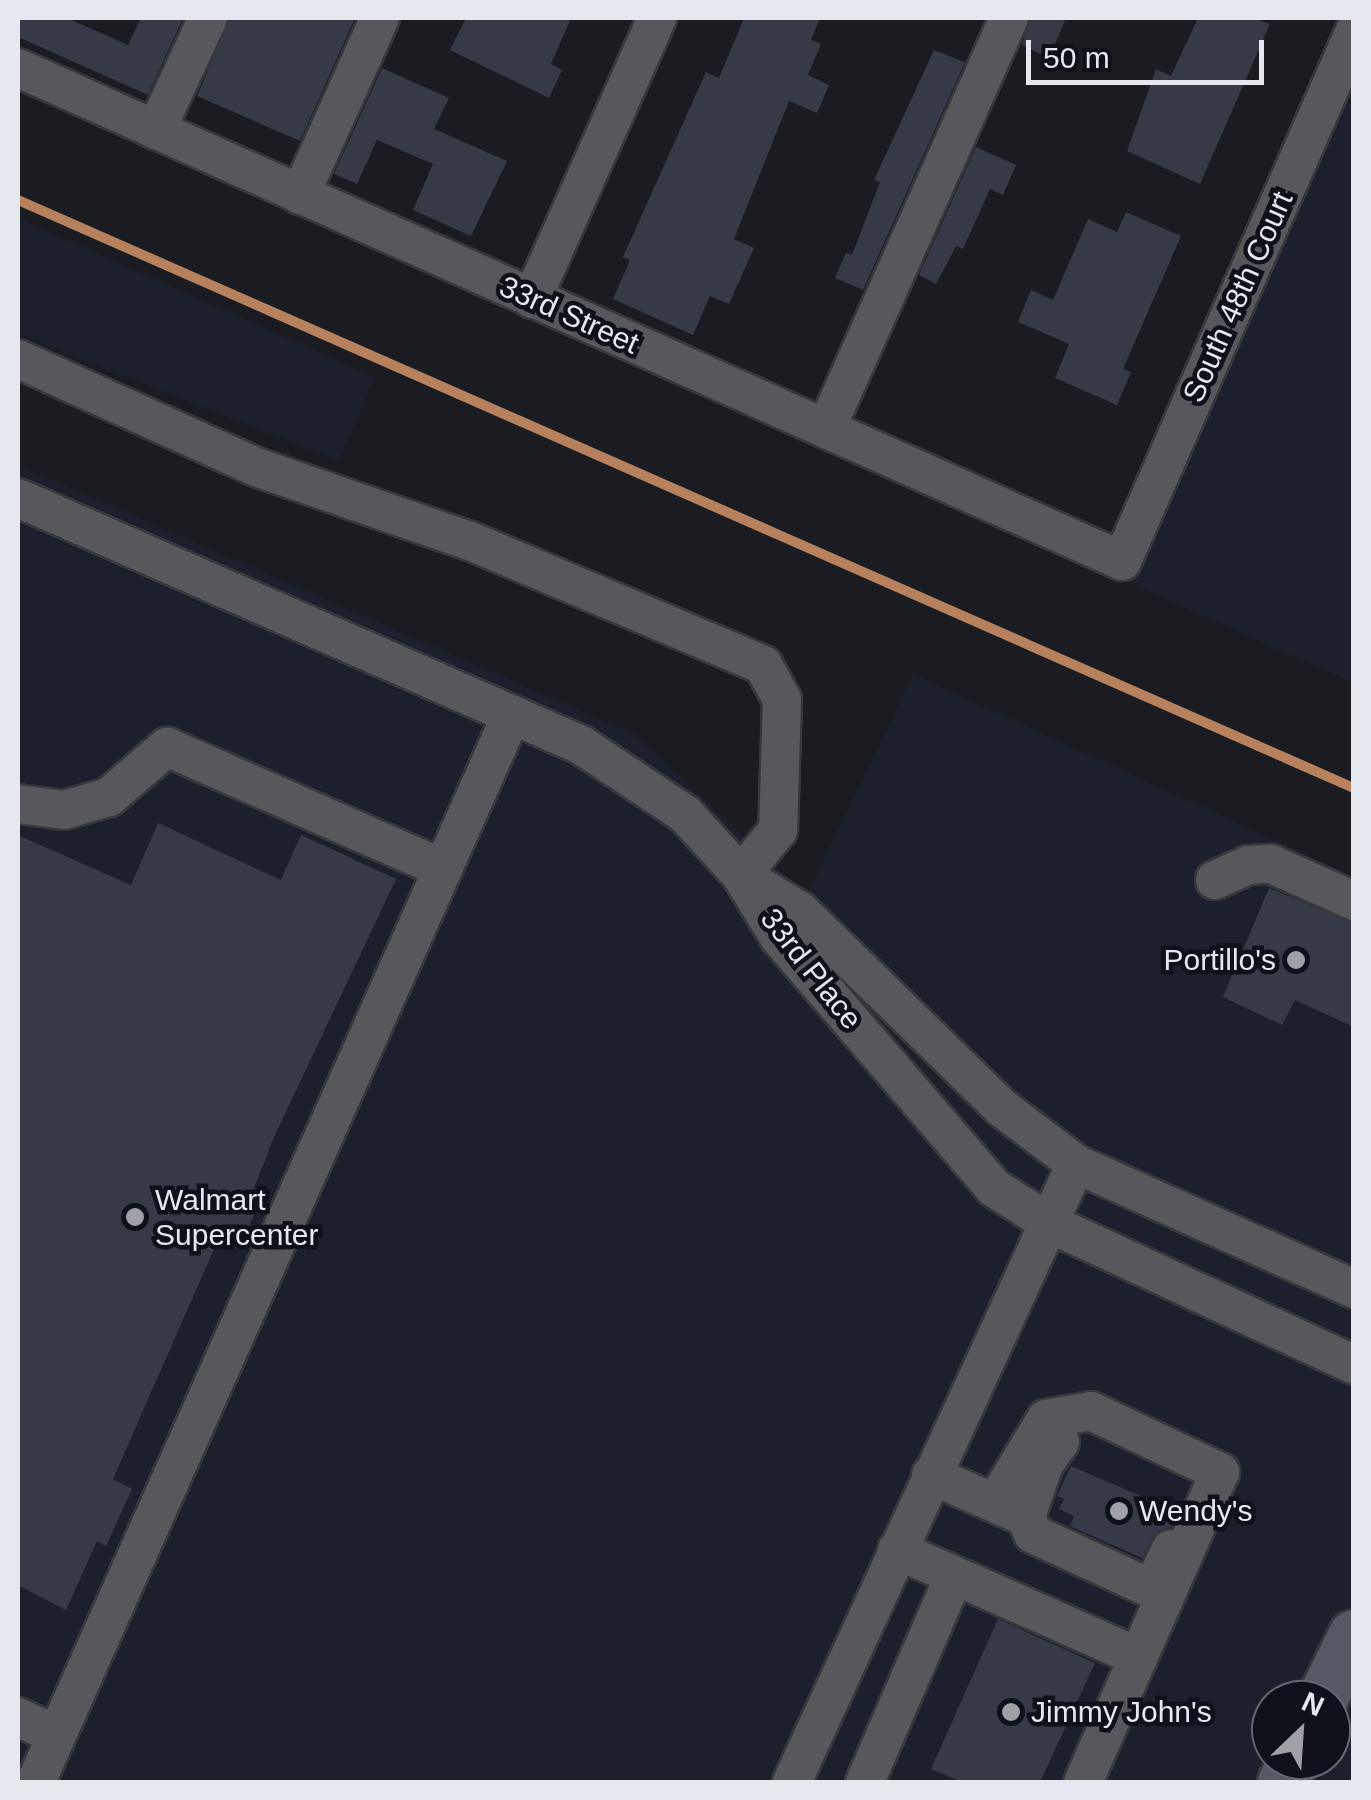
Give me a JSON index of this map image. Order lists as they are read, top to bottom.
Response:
{
  "streets": {
    "street": ["South 48th Court", "33rd Street", "33rd Place"]
  },
  "crossings": [
    ["South 48th Court", "33rd Street"]
  ],
  "places": [
    "Portillo's",
    "Walmart Supercenter",
    "Wendy's",
    "Jimmy John's"
  ],
  "scale_bar": "50 m",
  "north": "top right"
}
